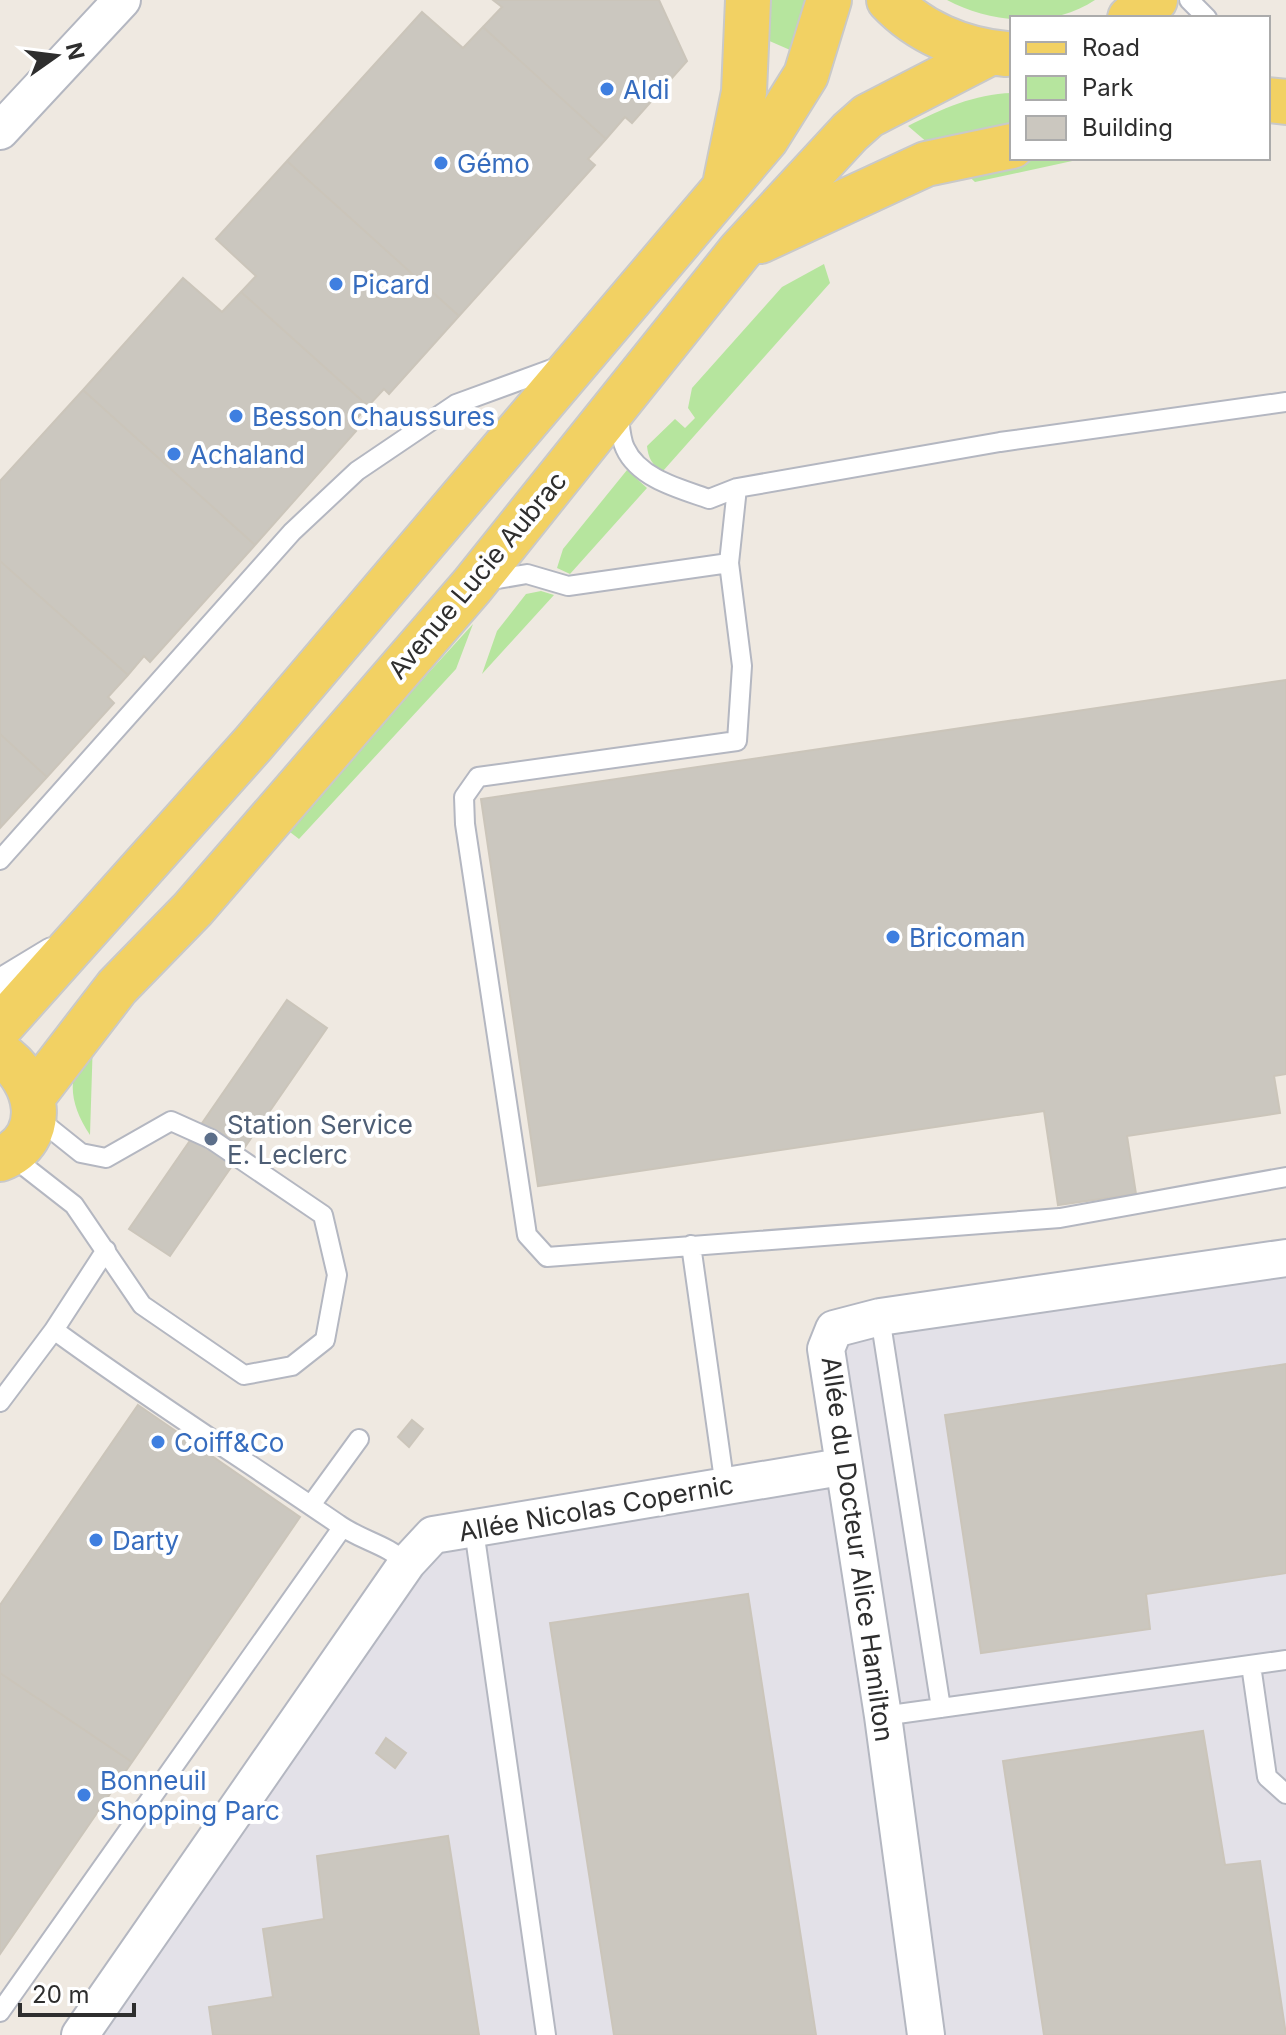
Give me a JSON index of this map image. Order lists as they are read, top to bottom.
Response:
{
  "streets": {
    "main road": ["Avenue Lucie Aubrac"],
    "street": ["Allée Nicolas Copernic", "Allée du Docteur Alice Hamilton"]
  },
  "crossings": [
    ["Allée Nicolas Copernic", "Allée du Docteur Alice Hamilton"]
  ],
  "places": [
    "Aldi",
    "Gémo",
    "Picard",
    "Besson Chaussures",
    "Achaland",
    "Bricoman",
    "Station Service E. Leclerc",
    "Coiff&Co",
    "Darty",
    "Bonneuil Shopping Parc"
  ],
  "legend": ["Road", "Park", "Building"],
  "scale_bar": "20 m",
  "north": "right"
}
